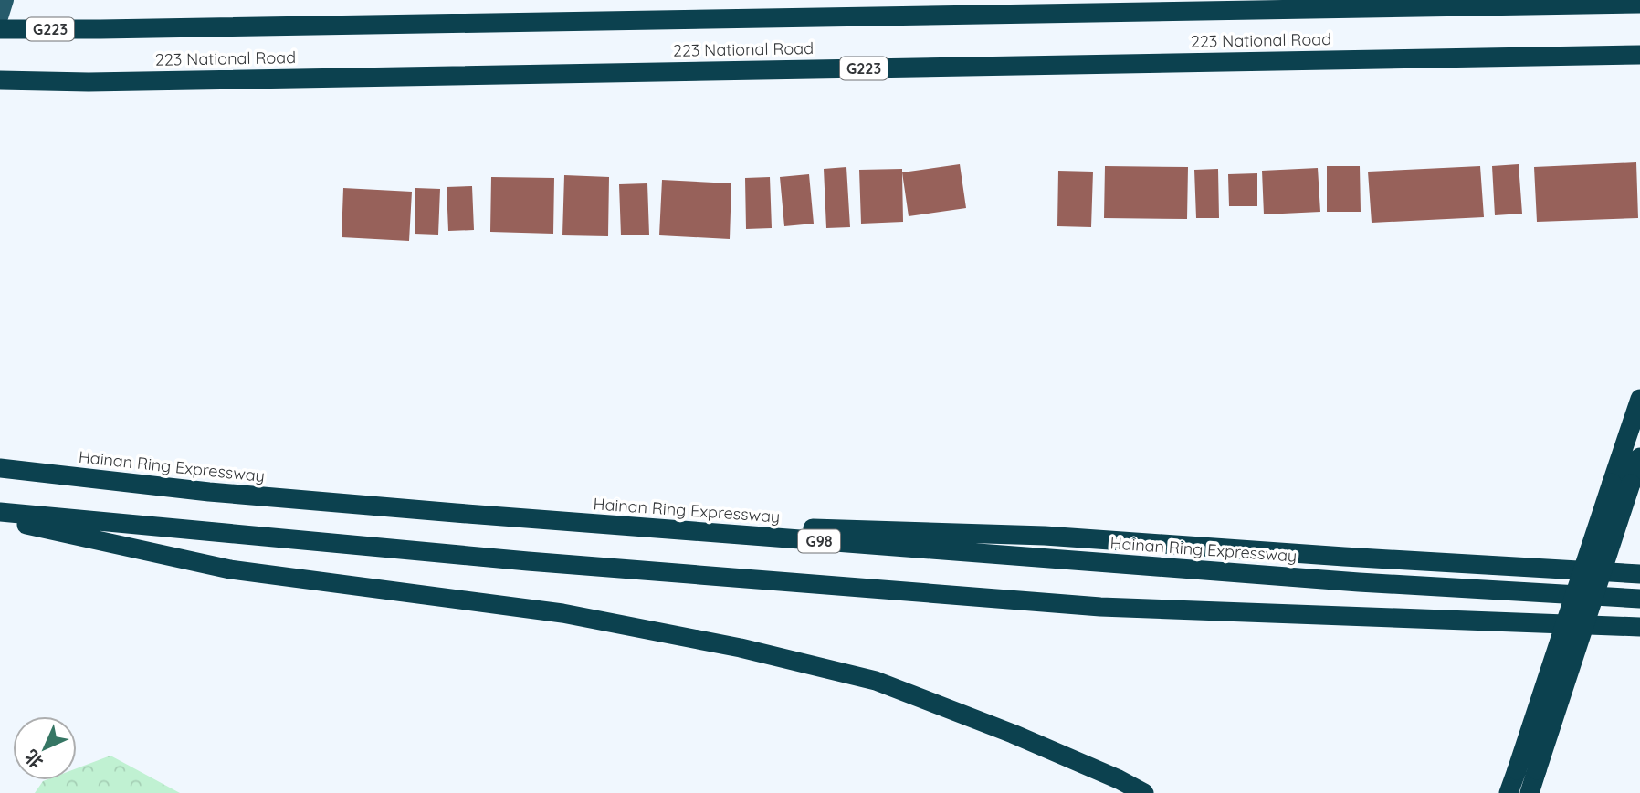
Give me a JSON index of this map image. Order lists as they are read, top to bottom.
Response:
{
  "streets": {
    "highway": [
      "G223",
      "223 National Road",
      "Hainan Ring Expressway",
      "G98"
    ]
  },
  "north": "bottom left"
}
